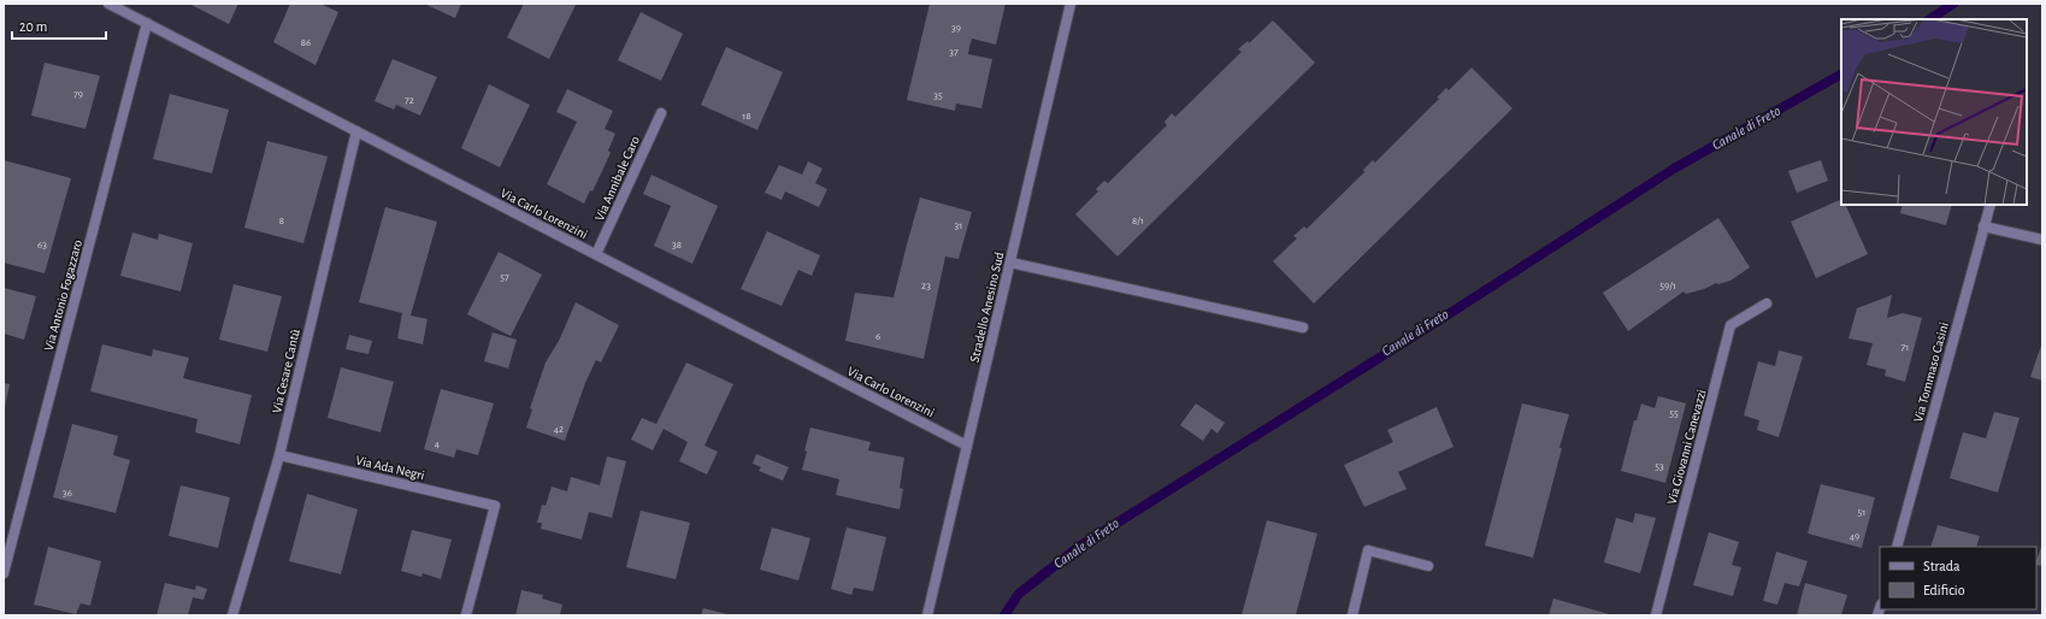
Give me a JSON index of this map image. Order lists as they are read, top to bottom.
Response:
{
  "streets": {
    "street": [
      "Via Annibale Caro",
      "Via Carlo Lorenzini",
      "Via Antonio Fogazzaro",
      "Stradello Anesino Sud",
      "Via Cesare Cantù",
      "Via Tommaso Casini",
      "Via Giovanni Canevazzi",
      "Via Ada Negri"
    ]
  },
  "crossings": [
    ["Via Annibale Caro", "Via Carlo Lorenzini"],
    ["Via Carlo Lorenzini", "Via Antonio Fogazzaro"],
    ["Via Carlo Lorenzini", "Stradello Anesino Sud"],
    ["Via Carlo Lorenzini", "Via Cesare Cantù"],
    ["Via Cesare Cantù", "Via Ada Negri"]
  ],
  "water": ["Canale di Freto"],
  "house_numbers": [
    "39",
    "86",
    "37",
    "79",
    "35",
    "72",
    "18",
    "8",
    "8/1",
    "31",
    "63",
    "38",
    "57",
    "23",
    "59/1",
    "6",
    "71",
    "55",
    "42",
    "4",
    "53",
    "36",
    "51",
    "49"
  ],
  "legend": ["Strada", "Edificio"],
  "scale_bar": "20 m"
}
